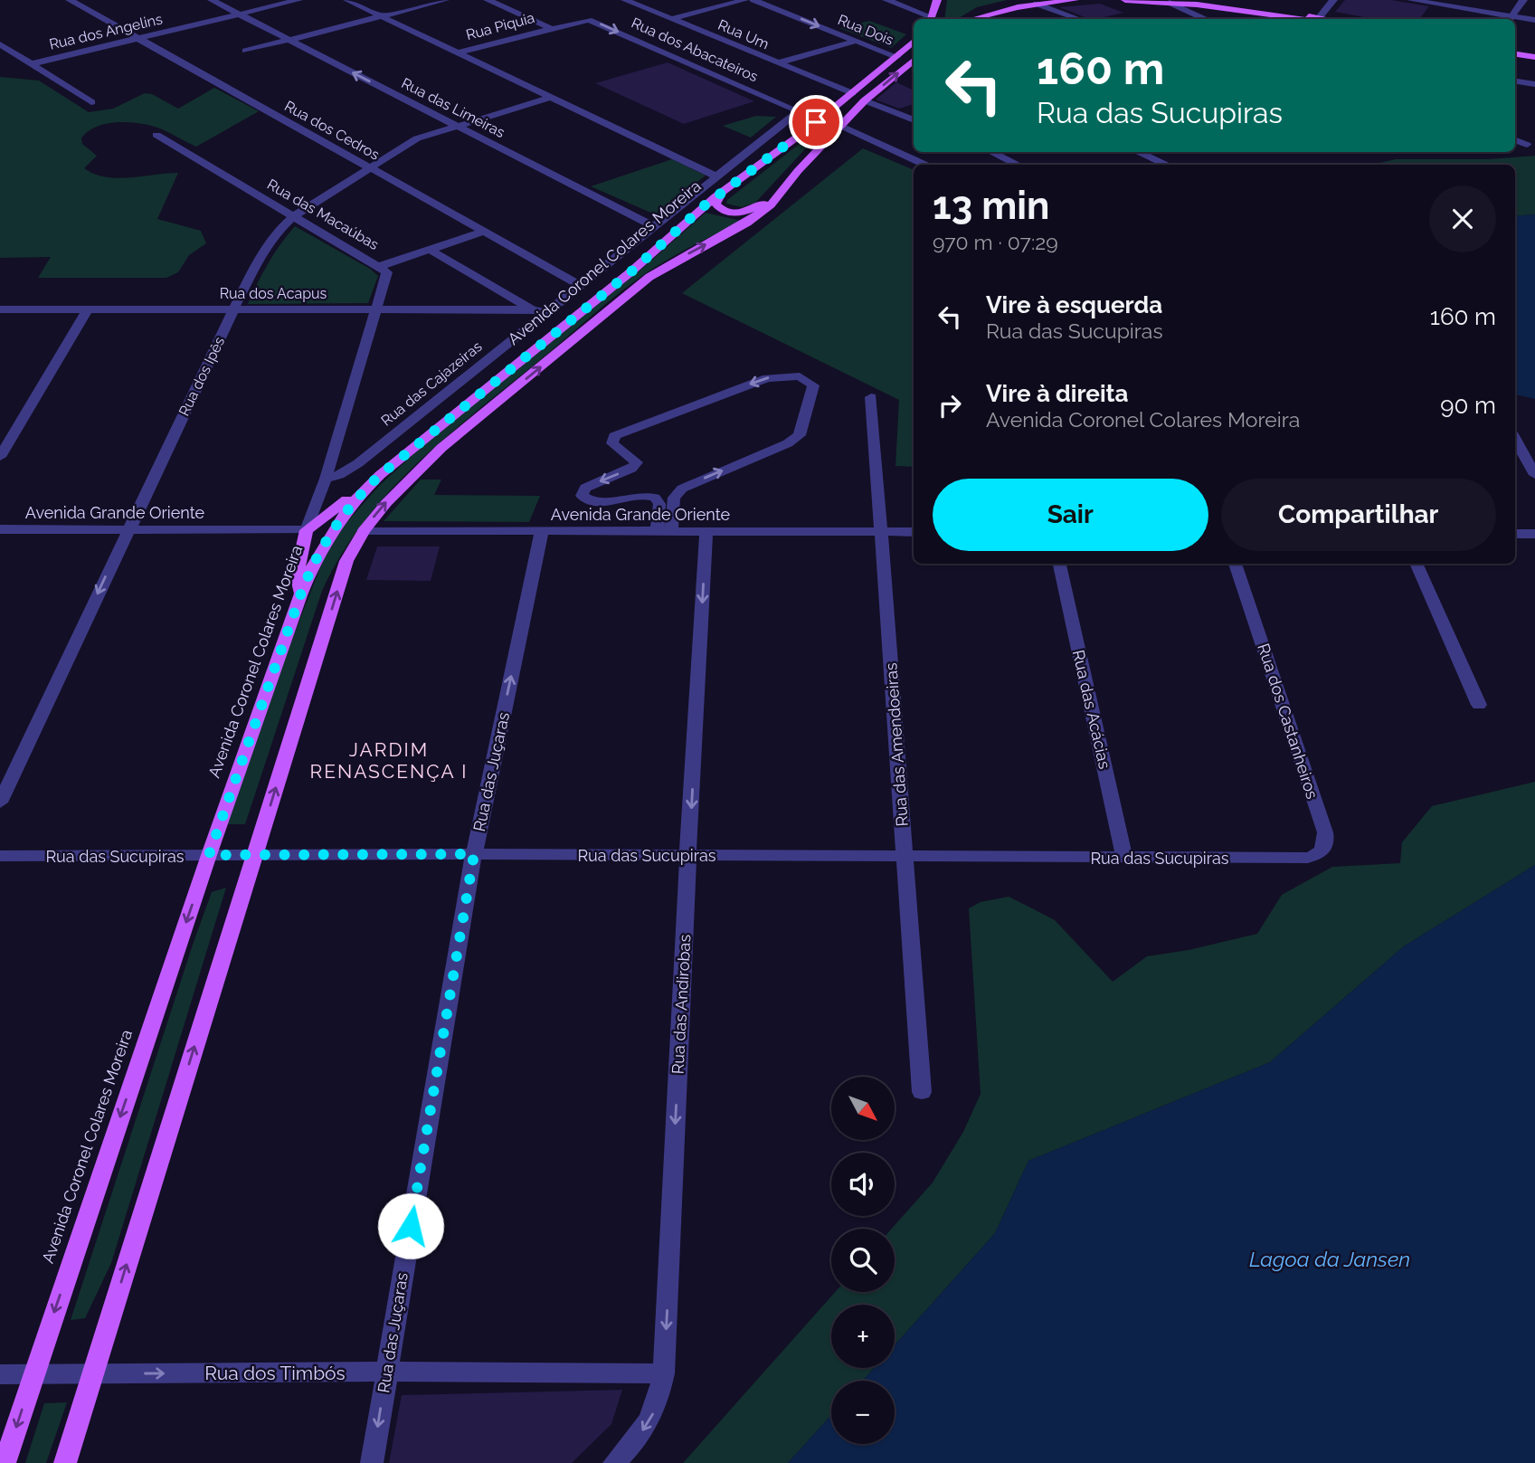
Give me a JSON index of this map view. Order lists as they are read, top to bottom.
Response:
{
  "streets": {
    "main road": ["Avenida Coronel Colares Moreira"],
    "street": [
      "Rua Piquia",
      "Rua Dois",
      "Rua dos Angelins",
      "Rua Um",
      "Rua dos Abacateiros",
      "Rua das Limeiras",
      "Rua dos Cedros",
      "Rua das Macaúbas",
      "Rua dos Acapus",
      "Rua dos Ipês",
      "Rua das Cajazeiras",
      "Avenida Grande Oriente",
      "Rua das Acácias",
      "Rua dos Castanheiros",
      "Rua das Amendoeiras",
      "Rua das Juçaras",
      "Rua das Sucupiras",
      "Rua das Andirobas",
      "Rua dos Timbós"
    ]
  },
  "crossings": [
    ["Rua Piquia", "Rua dos Abacateiros"],
    ["Rua Dois", "Avenida Coronel Colares Moreira"],
    ["Rua dos Angelins", "Rua das Limeiras"],
    ["Rua dos Angelins", "Rua dos Cedros"],
    ["Rua Um", "Avenida Coronel Colares Moreira"],
    ["Rua dos Abacateiros", "Avenida Coronel Colares Moreira"],
    ["Rua dos Abacateiros", "Rua das Cajazeiras"],
    ["Rua das Limeiras", "Rua dos Ipês"],
    ["Rua das Limeiras", "Rua das Cajazeiras"],
    ["Rua dos Cedros", "Rua das Macaúbas"],
    ["Rua dos Cedros", "Rua dos Ipês"],
    ["Rua dos Cedros", "Rua das Cajazeiras"],
    ["Rua das Macaúbas", "Rua dos Ipês"],
    ["Avenida Coronel Colares Moreira", "Rua das Sucupiras"],
    ["Avenida Coronel Colares Moreira", "Rua dos Timbós"],
    ["Rua dos Acapus", "Rua dos Ipês"],
    ["Rua dos Acapus", "Rua das Cajazeiras"],
    ["Rua dos Ipês", "Avenida Grande Oriente"],
    ["Avenida Grande Oriente", "Rua das Amendoeiras"],
    ["Avenida Grande Oriente", "Rua das Juçaras"],
    ["Avenida Grande Oriente", "Rua das Andirobas"],
    ["Rua das Acácias", "Rua das Sucupiras"],
    ["Rua dos Castanheiros", "Rua das Sucupiras"],
    ["Rua das Amendoeiras", "Rua das Sucupiras"],
    ["Rua das Juçaras", "Rua das Sucupiras"],
    ["Rua das Juçaras", "Rua dos Timbós"],
    ["Rua das Sucupiras", "Rua das Andirobas"],
    ["Rua das Andirobas", "Rua dos Timbós"]
  ],
  "one_way": ["Rua Dois", "Rua das Andirobas", "Rua dos Timbós"],
  "districts": ["JARDIM RENASCENÇA I"],
  "water": ["Lagoa da Jansen"],
  "north": "bottom right",
  "page": {
    "turn": ["160 m", "Rua das Sucupiras"],
    "heading": ["13 min", "970 m · 07:29"],
    "list": [
      {
        "name": "Vire à esquerda",
        "note": "Rua das Sucupiras",
        "value": "160 m"
      },
      {
        "name": "Vire à direita",
        "note": "Avenida Coronel Colares Moreira",
        "value": "90 m"
      }
    ],
    "buttons": ["Sair", "Compartilhar"],
    "map_buttons": ["+", "−"]
  }
}
